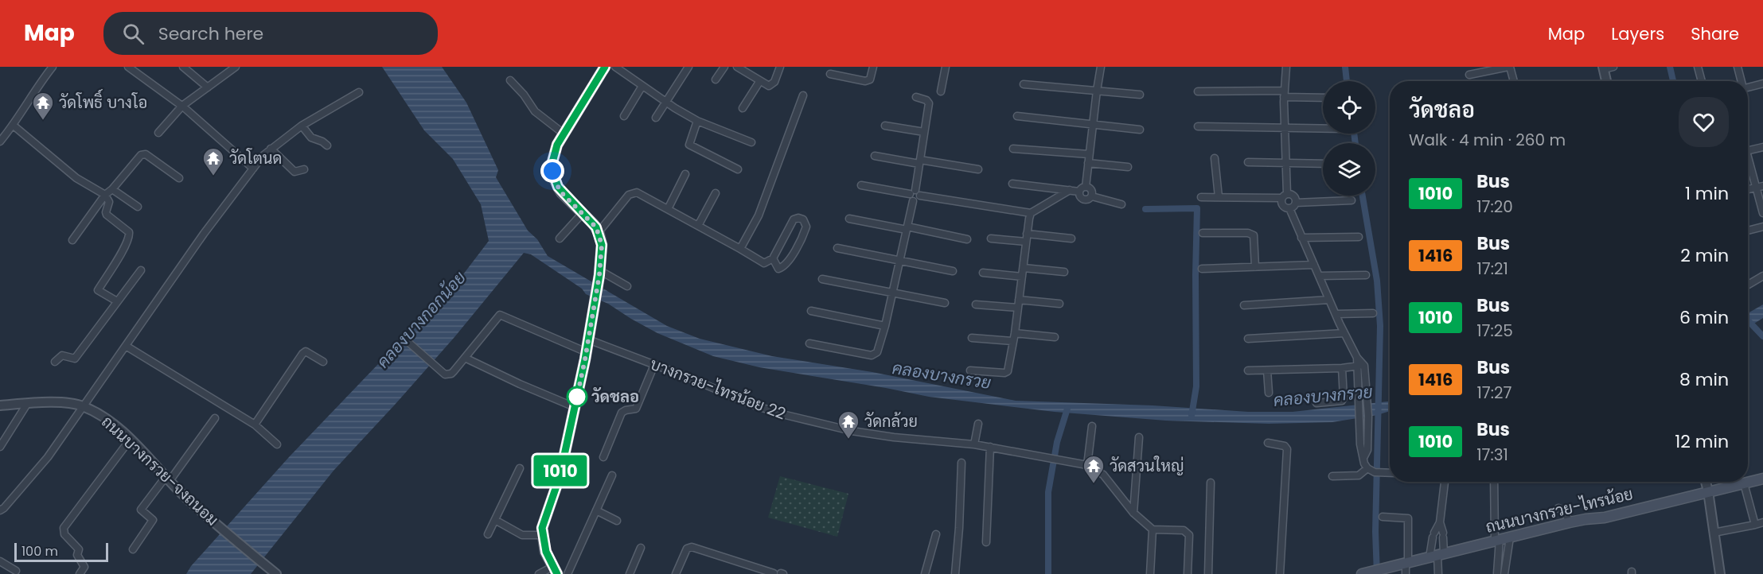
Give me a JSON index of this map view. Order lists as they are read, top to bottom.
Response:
{
  "streets": {
    "main road": ["ถนนบางกรวย-ไทรน้อย"],
    "street": ["บางกรวย-ไทรน้อย 22", "ถนนบางกรวย-จงถนอม"]
  },
  "water": ["คลองบางกอกน้อย", "คลองบางกรวย"],
  "places": {
    "temple": [
      "วัดโพธิ์ บางโอ",
      "วัดโตนด",
      "วัดกล้วย",
      "วัดสวนใหญ่"
    ],
    "other": ["วัดชลอ"]
  },
  "lines": ["bus line 1010"],
  "scale_bar": "100 m",
  "page": {
    "header": "Map",
    "search": "Search here",
    "nav": ["Map", "Layers", "Share"],
    "on_map": "1010",
    "heading": ["วัดชลอ", "Walk · 4 min · 260 m"],
    "list": [
      {
        "mark": "1010",
        "name": "Bus",
        "note": "17:20",
        "value": "1 min"
      },
      {
        "mark": "1416",
        "name": "Bus",
        "note": "17:21",
        "value": "2 min"
      },
      {
        "mark": "1010",
        "name": "Bus",
        "note": "17:25",
        "value": "6 min"
      },
      {
        "mark": "1416",
        "name": "Bus",
        "note": "17:27",
        "value": "8 min"
      },
      {
        "mark": "1010",
        "name": "Bus",
        "note": "17:31",
        "value": "12 min"
      }
    ],
    "scale": "100 m"
  }
}
